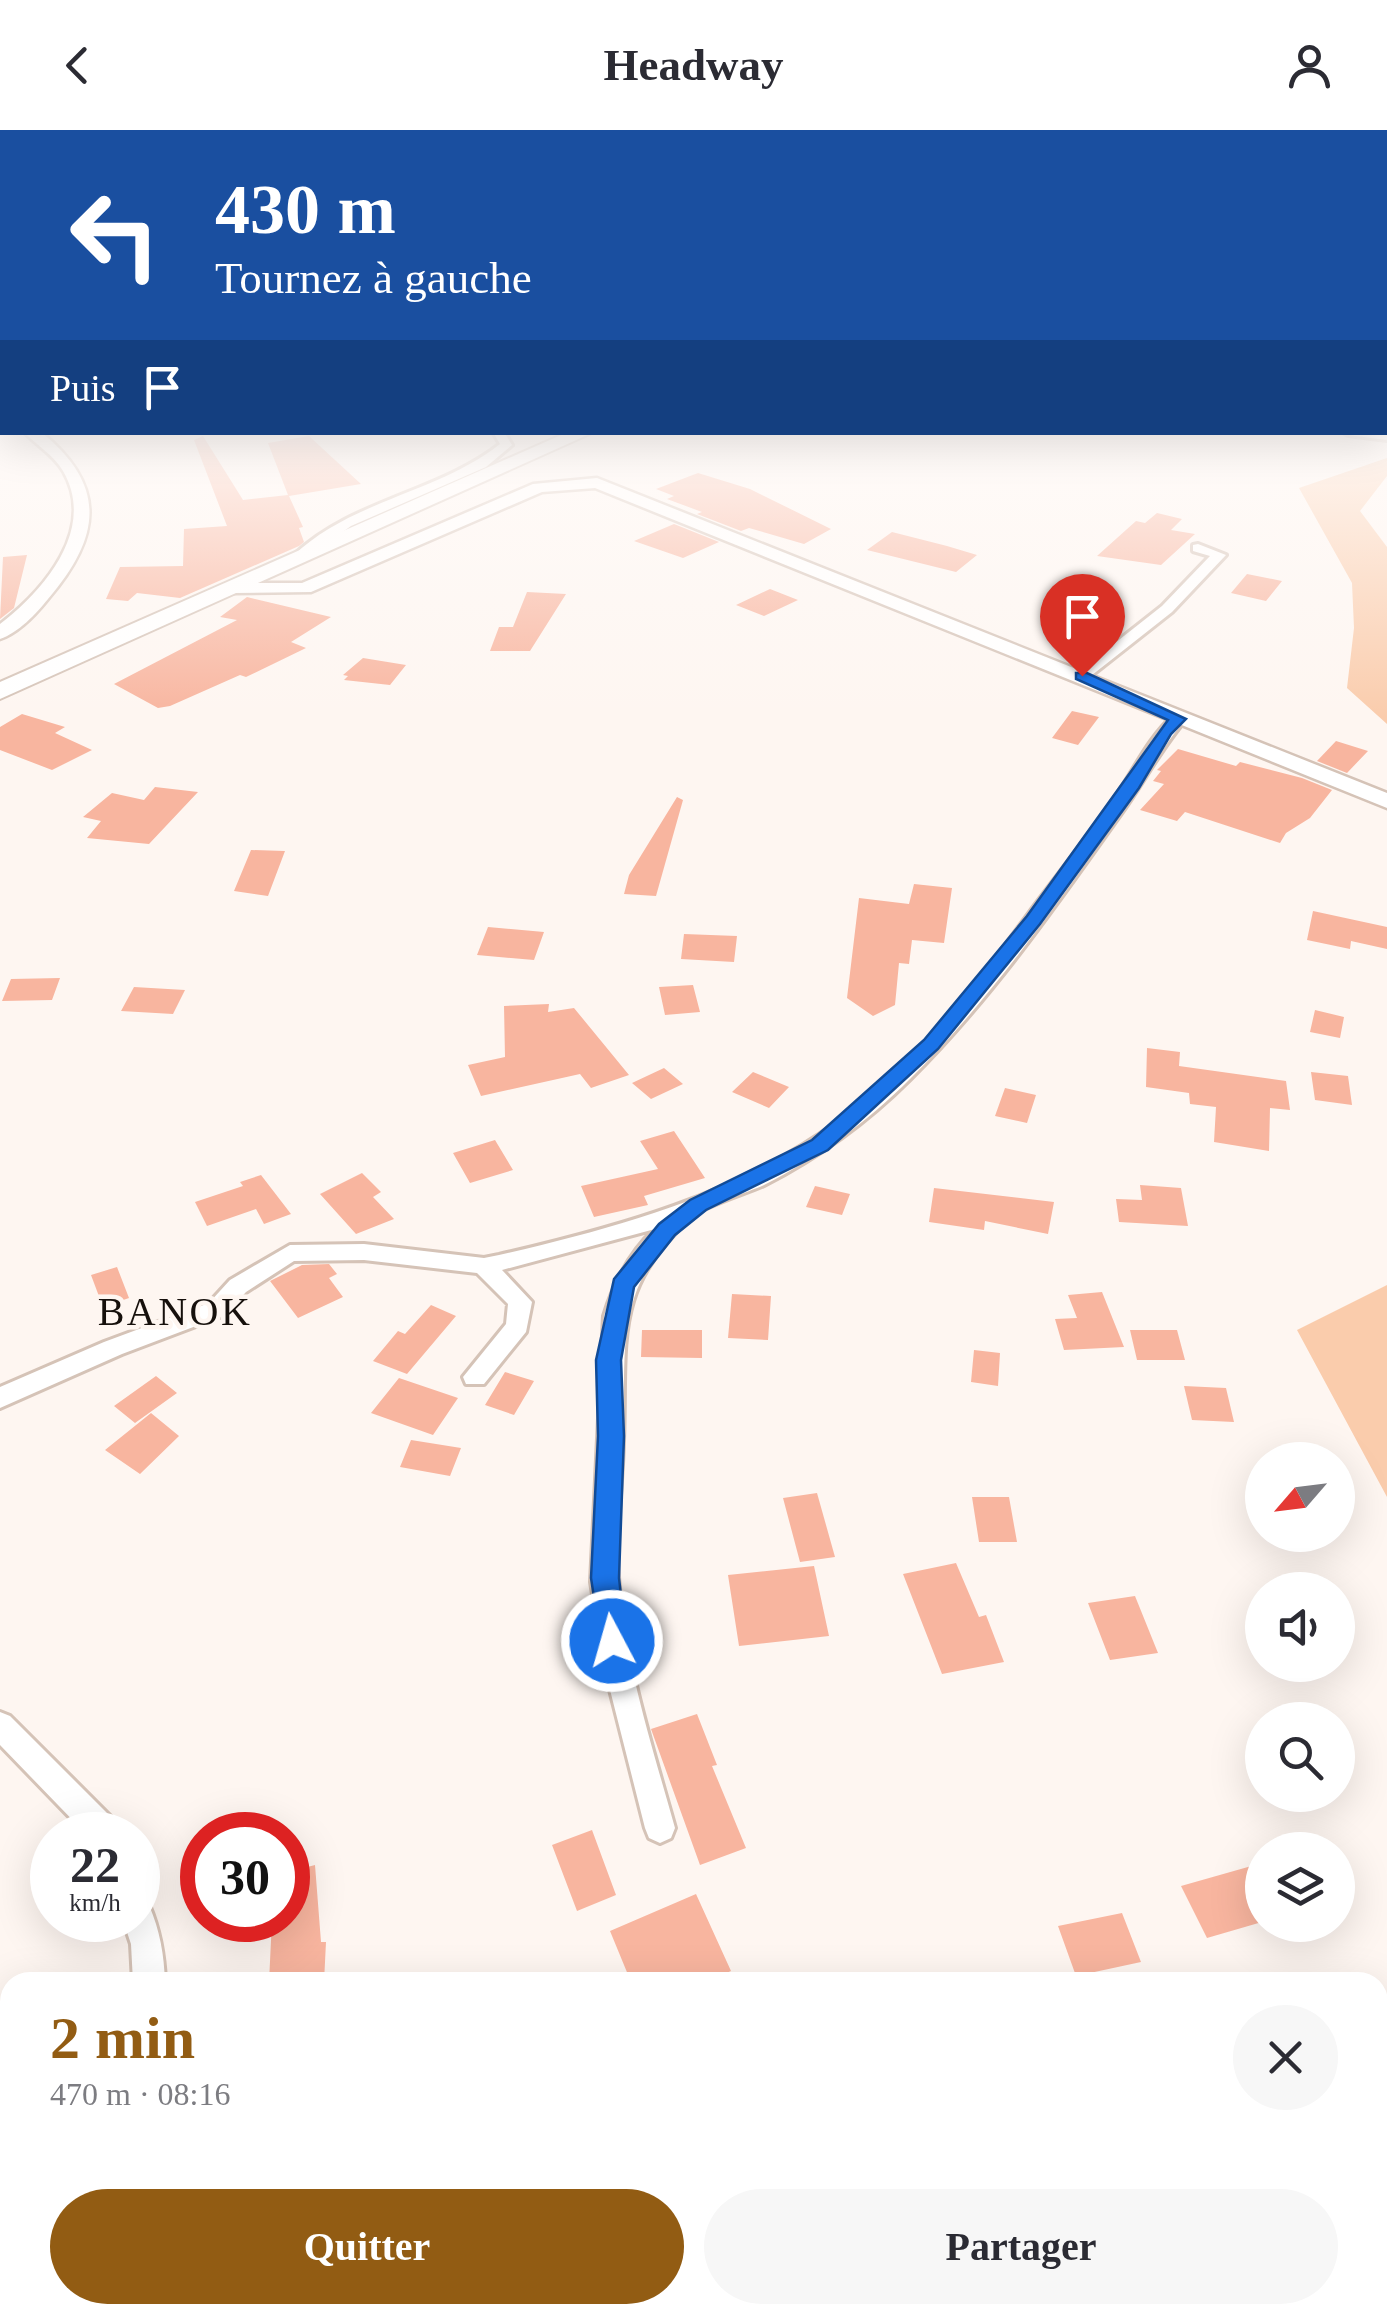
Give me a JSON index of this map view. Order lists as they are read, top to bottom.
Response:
{
  "districts": ["BANOK"],
  "north": "bottom left",
  "page": {
    "header": "Headway",
    "turn": ["430 m", "Tournez à gauche"],
    "then": "Puis",
    "speed": "22 km/h",
    "limit": "30",
    "heading": ["2 min", "470 m · 08:16"],
    "buttons": ["Quitter", "Partager"]
  }
}
